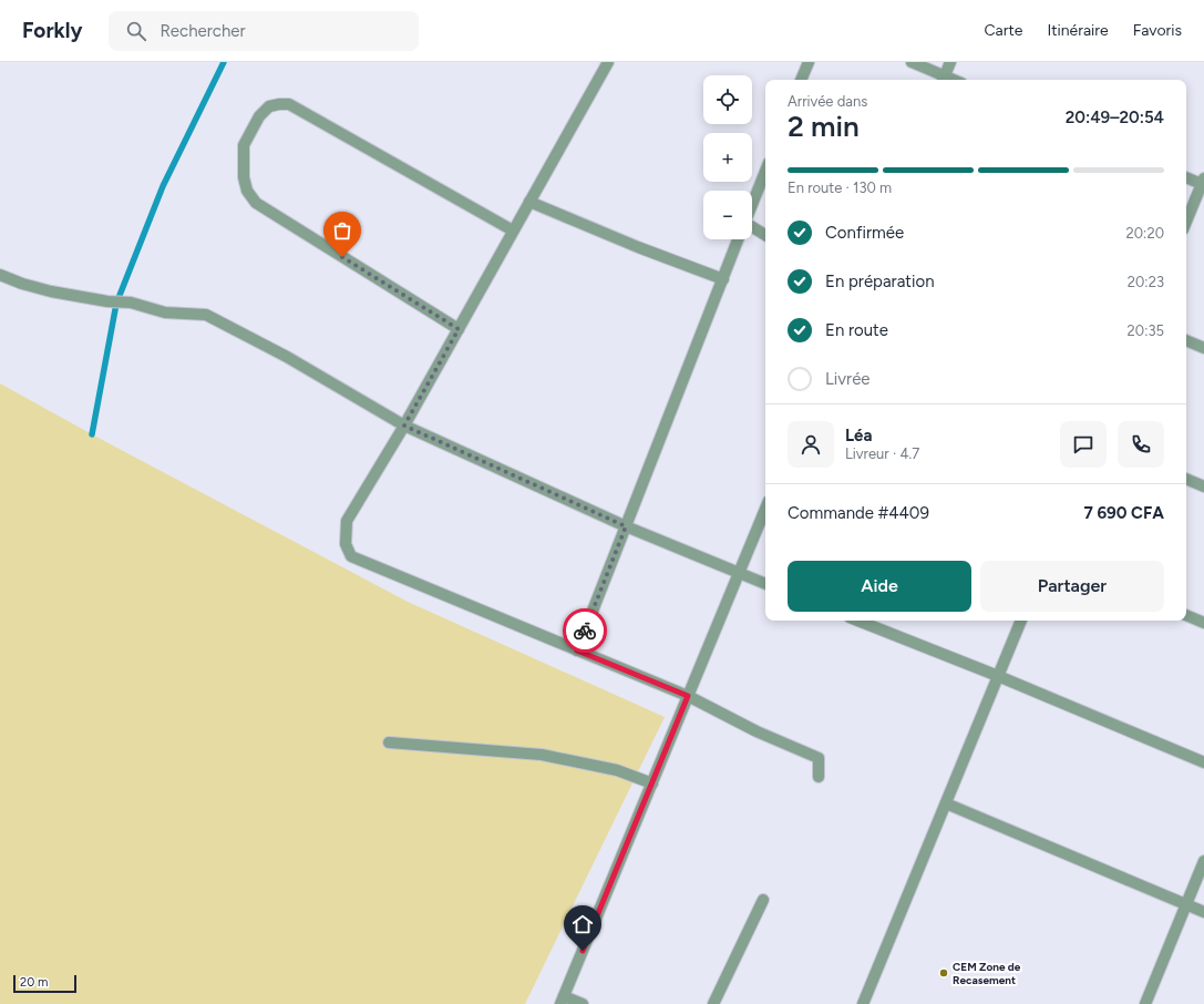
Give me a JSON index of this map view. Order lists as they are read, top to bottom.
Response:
{
  "places": ["CEM Zone de Recasement"],
  "scale_bar": "20 m",
  "page": {
    "header": "Forkly",
    "search": "Rechercher",
    "nav": ["Carte", "Itinéraire", "Favoris"],
    "map_buttons": ["+", "−"],
    "heading": ["2 min", "Arrivée dans", "20:49–20:54"],
    "panel": [
      "Léa",
      "Livreur · 4.7",
      "Commande #4409",
      "7 690 CFA"
    ],
    "bar": "En route · 130 m",
    "list": [
      ["Confirmée", "20:20"],
      ["En préparation", "20:23"],
      ["En route", "20:35"],
      "Livrée"
    ],
    "buttons": ["Aide", "Partager"],
    "scale": "20 m"
  }
}
